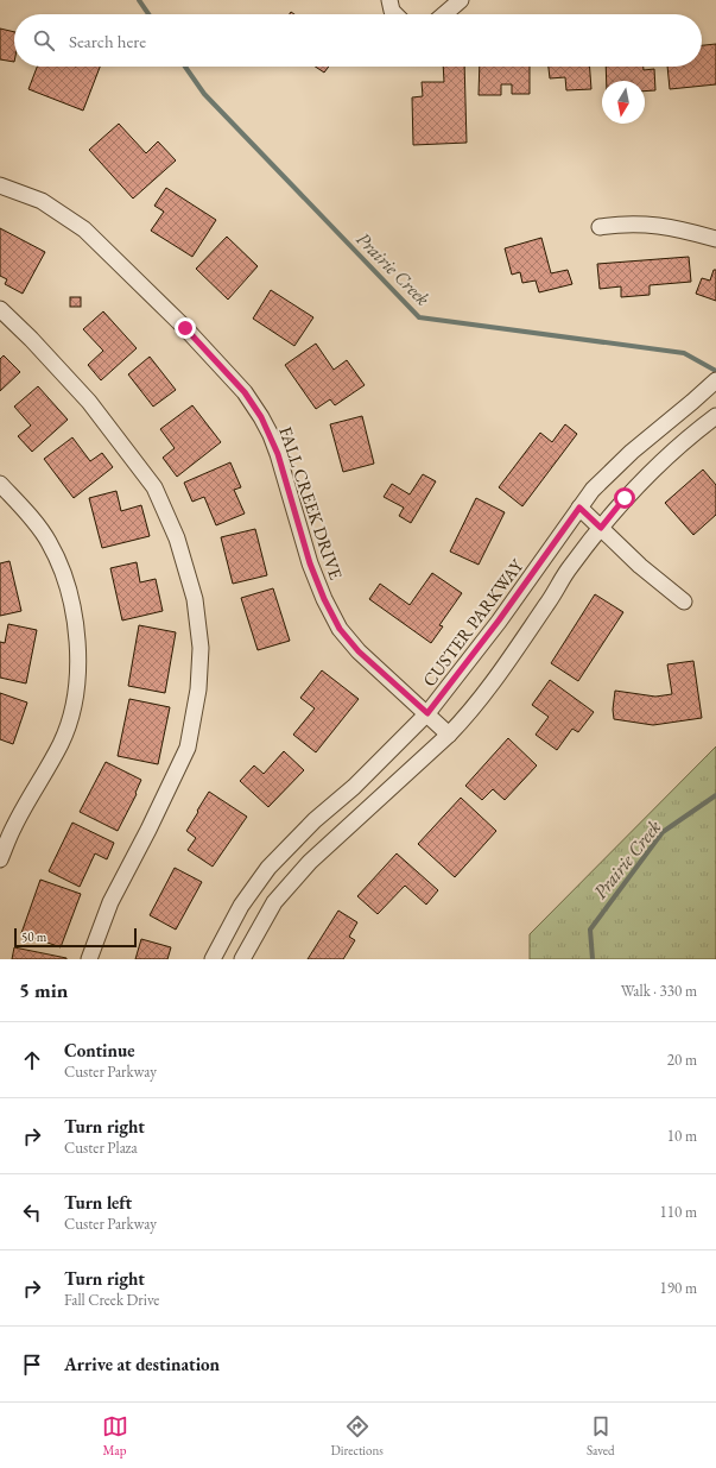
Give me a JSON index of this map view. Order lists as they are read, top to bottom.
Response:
{
  "streets": {
    "street": ["FALL CREEK DRIVE", "CUSTER PARKWAY"]
  },
  "crossings": [
    ["FALL CREEK DRIVE", "CUSTER PARKWAY"]
  ],
  "water": ["Prairie Creek"],
  "scale_bar": "50 m",
  "north": "bottom",
  "page": {
    "search": "Search here",
    "scale": "50 m",
    "heading": ["5 min", "Walk · 330 m"],
    "list": [
      ["Continue", "Custer Parkway", "20 m"],
      ["Turn right", "Custer Plaza", "10 m"],
      ["Turn left", "Custer Parkway", "110 m"],
      ["Turn right", "Fall Creek Drive", "190 m"],
      "Arrive at destination"
    ],
    "nav": ["Map", "Directions", "Saved"]
  }
}
